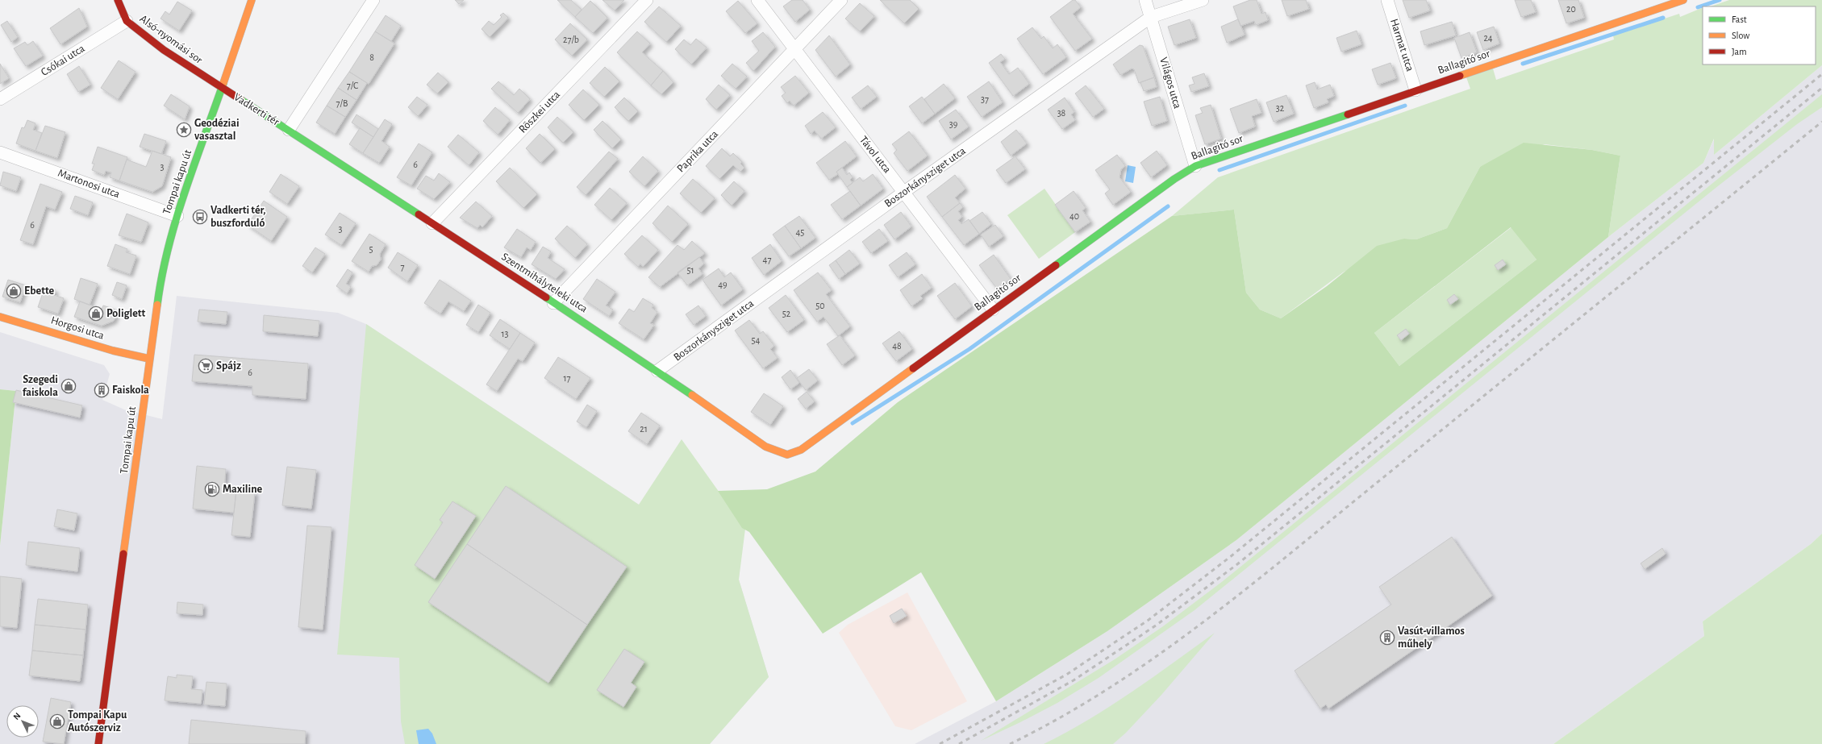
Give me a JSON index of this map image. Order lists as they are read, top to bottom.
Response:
{
  "streets": {
    "street": [
      "Alsó-nyomási sor",
      "Harmat utca",
      "Csókai utca",
      "Ballagitó sor",
      "Világos utca",
      "Vadkerti tér",
      "Röszkei utca",
      "Paprika utca",
      "Távol utca",
      "Boszorkánysziget utca",
      "Tompai kapu út",
      "Martonosi utca",
      "Szentmihályteleki utca",
      "Horgosi utca"
    ]
  },
  "crossings": [
    ["Alsó-nyomási sor", "Csókai utca"],
    ["Alsó-nyomási sor", "Vadkerti tér"],
    ["Alsó-nyomási sor", "Tompai kapu út"],
    ["Harmat utca", "Ballagitó sor"],
    ["Ballagitó sor", "Világos utca"],
    ["Ballagitó sor", "Távol utca"],
    ["Ballagitó sor", "Szentmihályteleki utca"],
    ["Világos utca", "Boszorkánysziget utca"],
    ["Vadkerti tér", "Tompai kapu út"],
    ["Vadkerti tér", "Szentmihályteleki utca"],
    ["Röszkei utca", "Szentmihályteleki utca"],
    ["Paprika utca", "Távol utca"],
    ["Paprika utca", "Szentmihályteleki utca"],
    ["Távol utca", "Boszorkánysziget utca"],
    ["Boszorkánysziget utca", "Szentmihályteleki utca"],
    ["Tompai kapu út", "Martonosi utca"],
    ["Tompai kapu út", "Horgosi utca"]
  ],
  "places": {
    "place": ["Geodéziai vasasztal"],
    "bus stop": ["Vadkerti tér, buszforduló"],
    "shop": [
      "Ebette",
      "Poliglett",
      "Szegedi faiskola",
      "Tompai Kapu Autószerviz"
    ],
    "supermarket": ["Spájz"],
    "building": ["Faiskola", "Vasút-villamos műhely"],
    "fuel station": ["Maxiline"]
  },
  "house_numbers": [
    "20",
    "24",
    "27/b",
    "8",
    "7/C",
    "37",
    "7/B",
    "32",
    "38",
    "39",
    "6",
    "3",
    "40",
    "6",
    "3",
    "45",
    "5",
    "47",
    "7",
    "51",
    "49",
    "50",
    "52",
    "13",
    "54",
    "48",
    "6",
    "17",
    "21"
  ],
  "legend": ["Fast", "Slow", "Jam"],
  "north": "top left"
}
